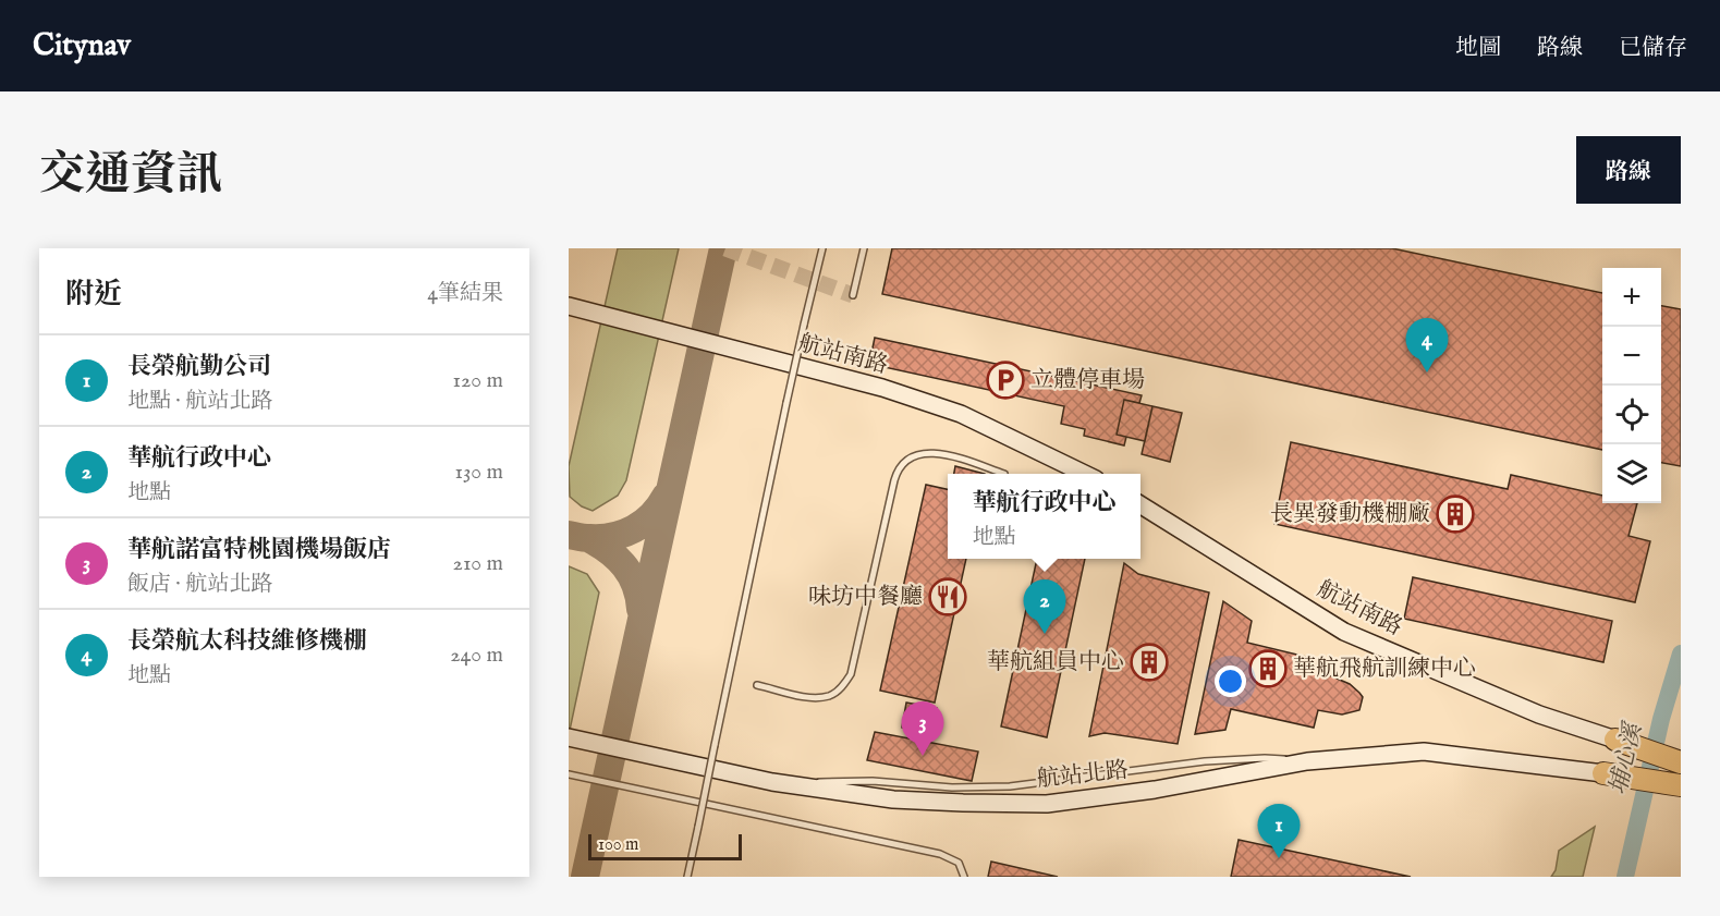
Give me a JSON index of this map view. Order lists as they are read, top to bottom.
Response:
{
  "streets": {
    "street": ["航站南路", "航站北路"]
  },
  "water": ["埔心溪"],
  "places": {
    "parking": ["立體停車場"],
    "building": ["長異發動機棚廠", "華航組員中心", "華航飛航訓練中心"],
    "restaurant": ["味坊中餐廳"]
  },
  "scale_bar": "100 m",
  "page": {
    "header": "Citynav",
    "nav": ["地圖", "路線", "已儲存"],
    "title": "交通資訊",
    "buttons": "路線",
    "heading": ["附近", "4筆結果"],
    "map_buttons": ["+", "−"],
    "pins": [
      "4",
      "2",
      "3",
      "1"
    ],
    "list": [
      {
        "mark": "1",
        "name": "長榮航勤公司",
        "note": "地點 · 航站北路",
        "value": "120 m"
      },
      {
        "mark": "2",
        "name": "華航行政中心",
        "note": "地點",
        "value": "130 m"
      },
      {
        "mark": "3",
        "name": "華航諾富特桃園機場飯店",
        "note": "飯店 · 航站北路",
        "value": "210 m"
      },
      {
        "mark": "4",
        "name": "長榮航太科技維修機棚",
        "note": "地點",
        "value": "240 m"
      }
    ],
    "popup": ["華航行政中心", "地點"],
    "scale": "100 m"
  }
}
